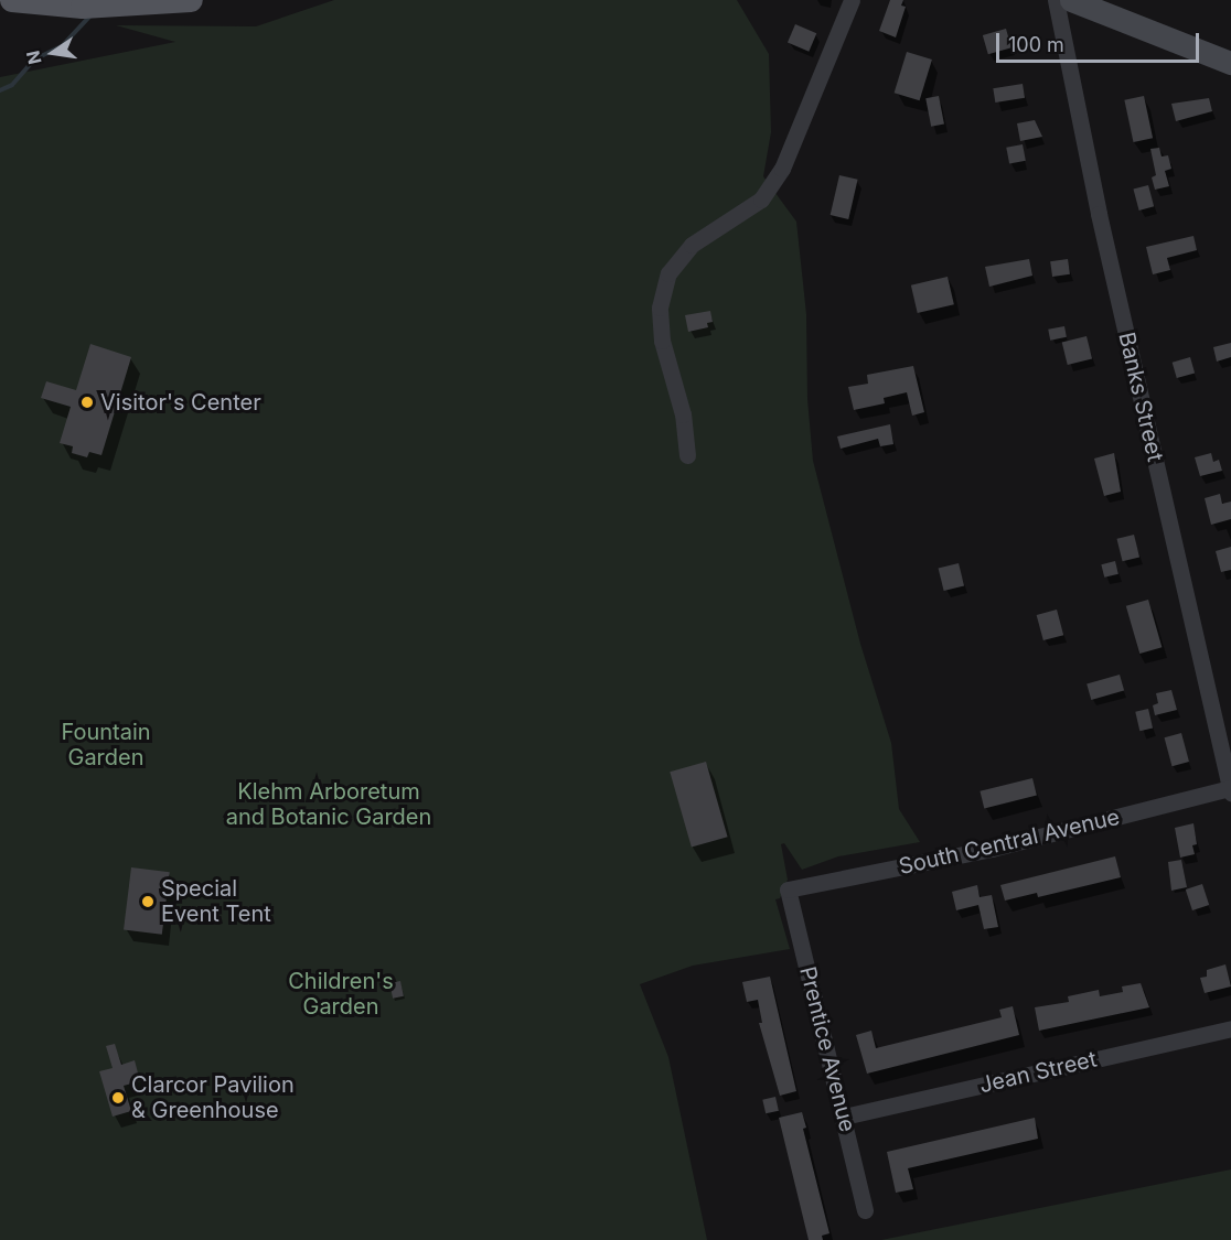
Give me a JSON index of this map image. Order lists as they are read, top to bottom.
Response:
{
  "streets": {
    "street": [
      "Banks Street",
      "South Central Avenue",
      "Prentice Avenue",
      "Jean Street"
    ]
  },
  "crossings": [
    ["Banks Street", "South Central Avenue"],
    ["South Central Avenue", "Prentice Avenue"],
    ["Prentice Avenue", "Jean Street"]
  ],
  "parks": ["Fountain Garden", "Klehm Arboretum and Botanic Garden", "Children's Garden"],
  "places": ["Visitor's Center", "Special Event Tent", "Clarcor Pavilion & Greenhouse"],
  "scale_bar": "100 m",
  "north": "left"
}
